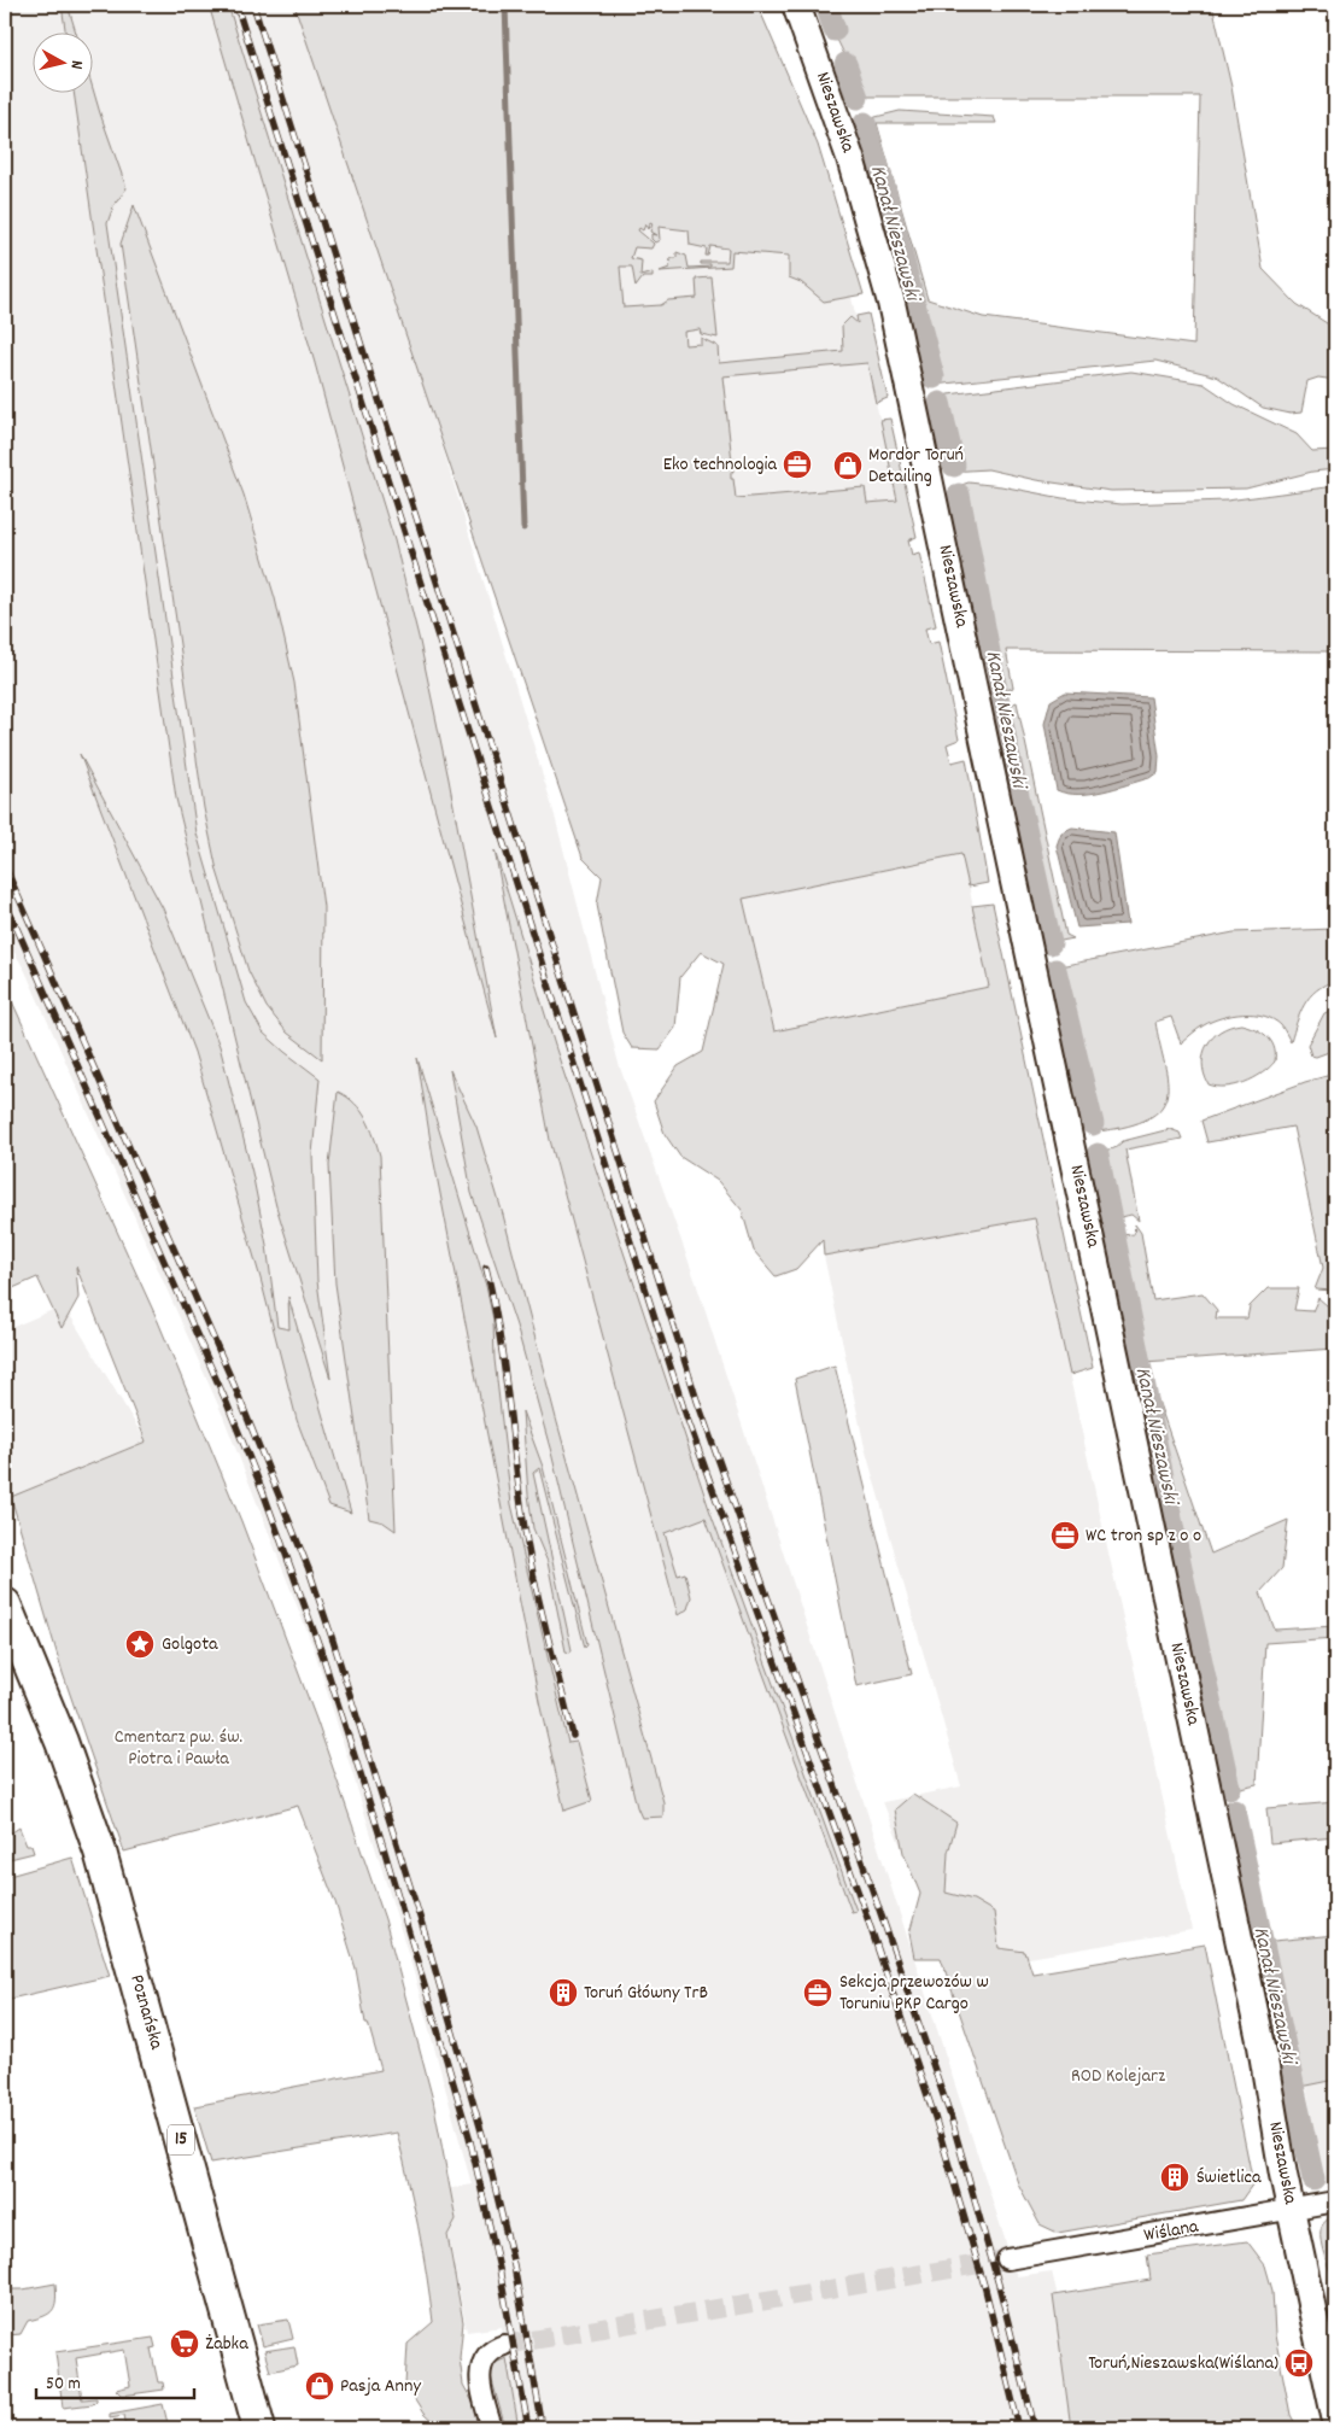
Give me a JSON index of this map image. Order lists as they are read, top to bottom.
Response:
{
  "streets": {
    "main road": ["Nieszawska", "Poznańska", "15"],
    "street": ["Wiślana"]
  },
  "crossings": [
    ["Nieszawska", "Wiślana"]
  ],
  "water": ["Kanał Nieszawski"],
  "parks": ["Cmentarz pw. św. Piotra i Pawła", "ROD Kolejarz"],
  "places": {
    "office": ["Eko technologia", "WC tron sp z o o", "Sekcja przewozów w Toruniu PKP Cargo"],
    "shop": ["Mordor Toruń Detailing", "Pasja Anny"],
    "place": ["Golgota"],
    "building": ["Toruń Główny TrB", "Świetlica"],
    "supermarket": ["Żabka"],
    "bus stop": ["Toruń,Nieszawska(Wiślana)"]
  },
  "scale_bar": "50 m",
  "north": "right"
}
